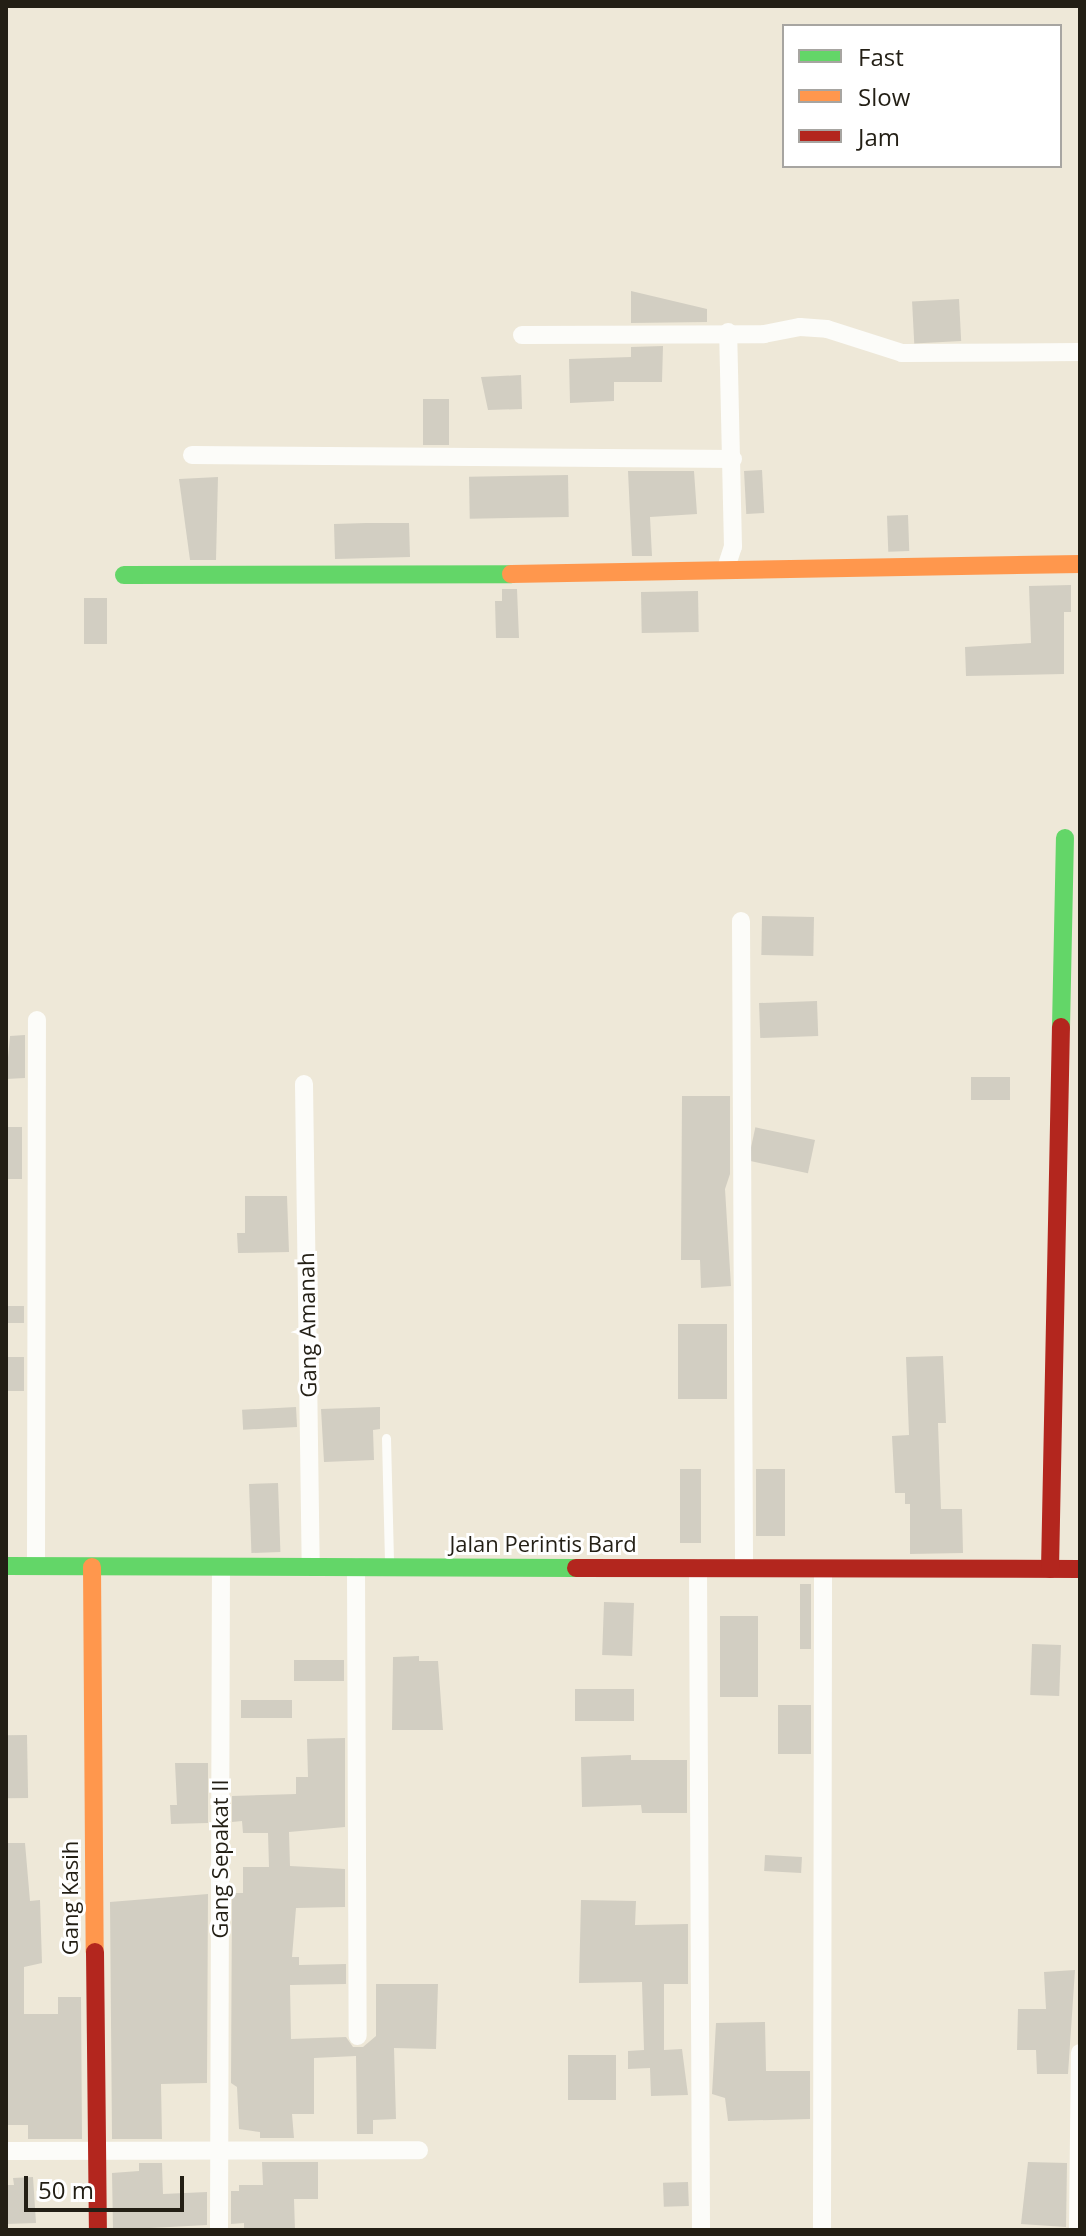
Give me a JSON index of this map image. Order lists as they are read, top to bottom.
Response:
{
  "streets": {
    "street": [
      "Gang Amanah",
      "Jalan Perintis Bard",
      "Gang Sepakat II",
      "Gang Kasih"
    ]
  },
  "crossings": [
    ["Gang Amanah", "Jalan Perintis Bard"],
    ["Jalan Perintis Bard", "Gang Sepakat II"],
    ["Jalan Perintis Bard", "Gang Kasih"]
  ],
  "legend": ["Fast", "Slow", "Jam"],
  "scale_bar": "50 m"
}
